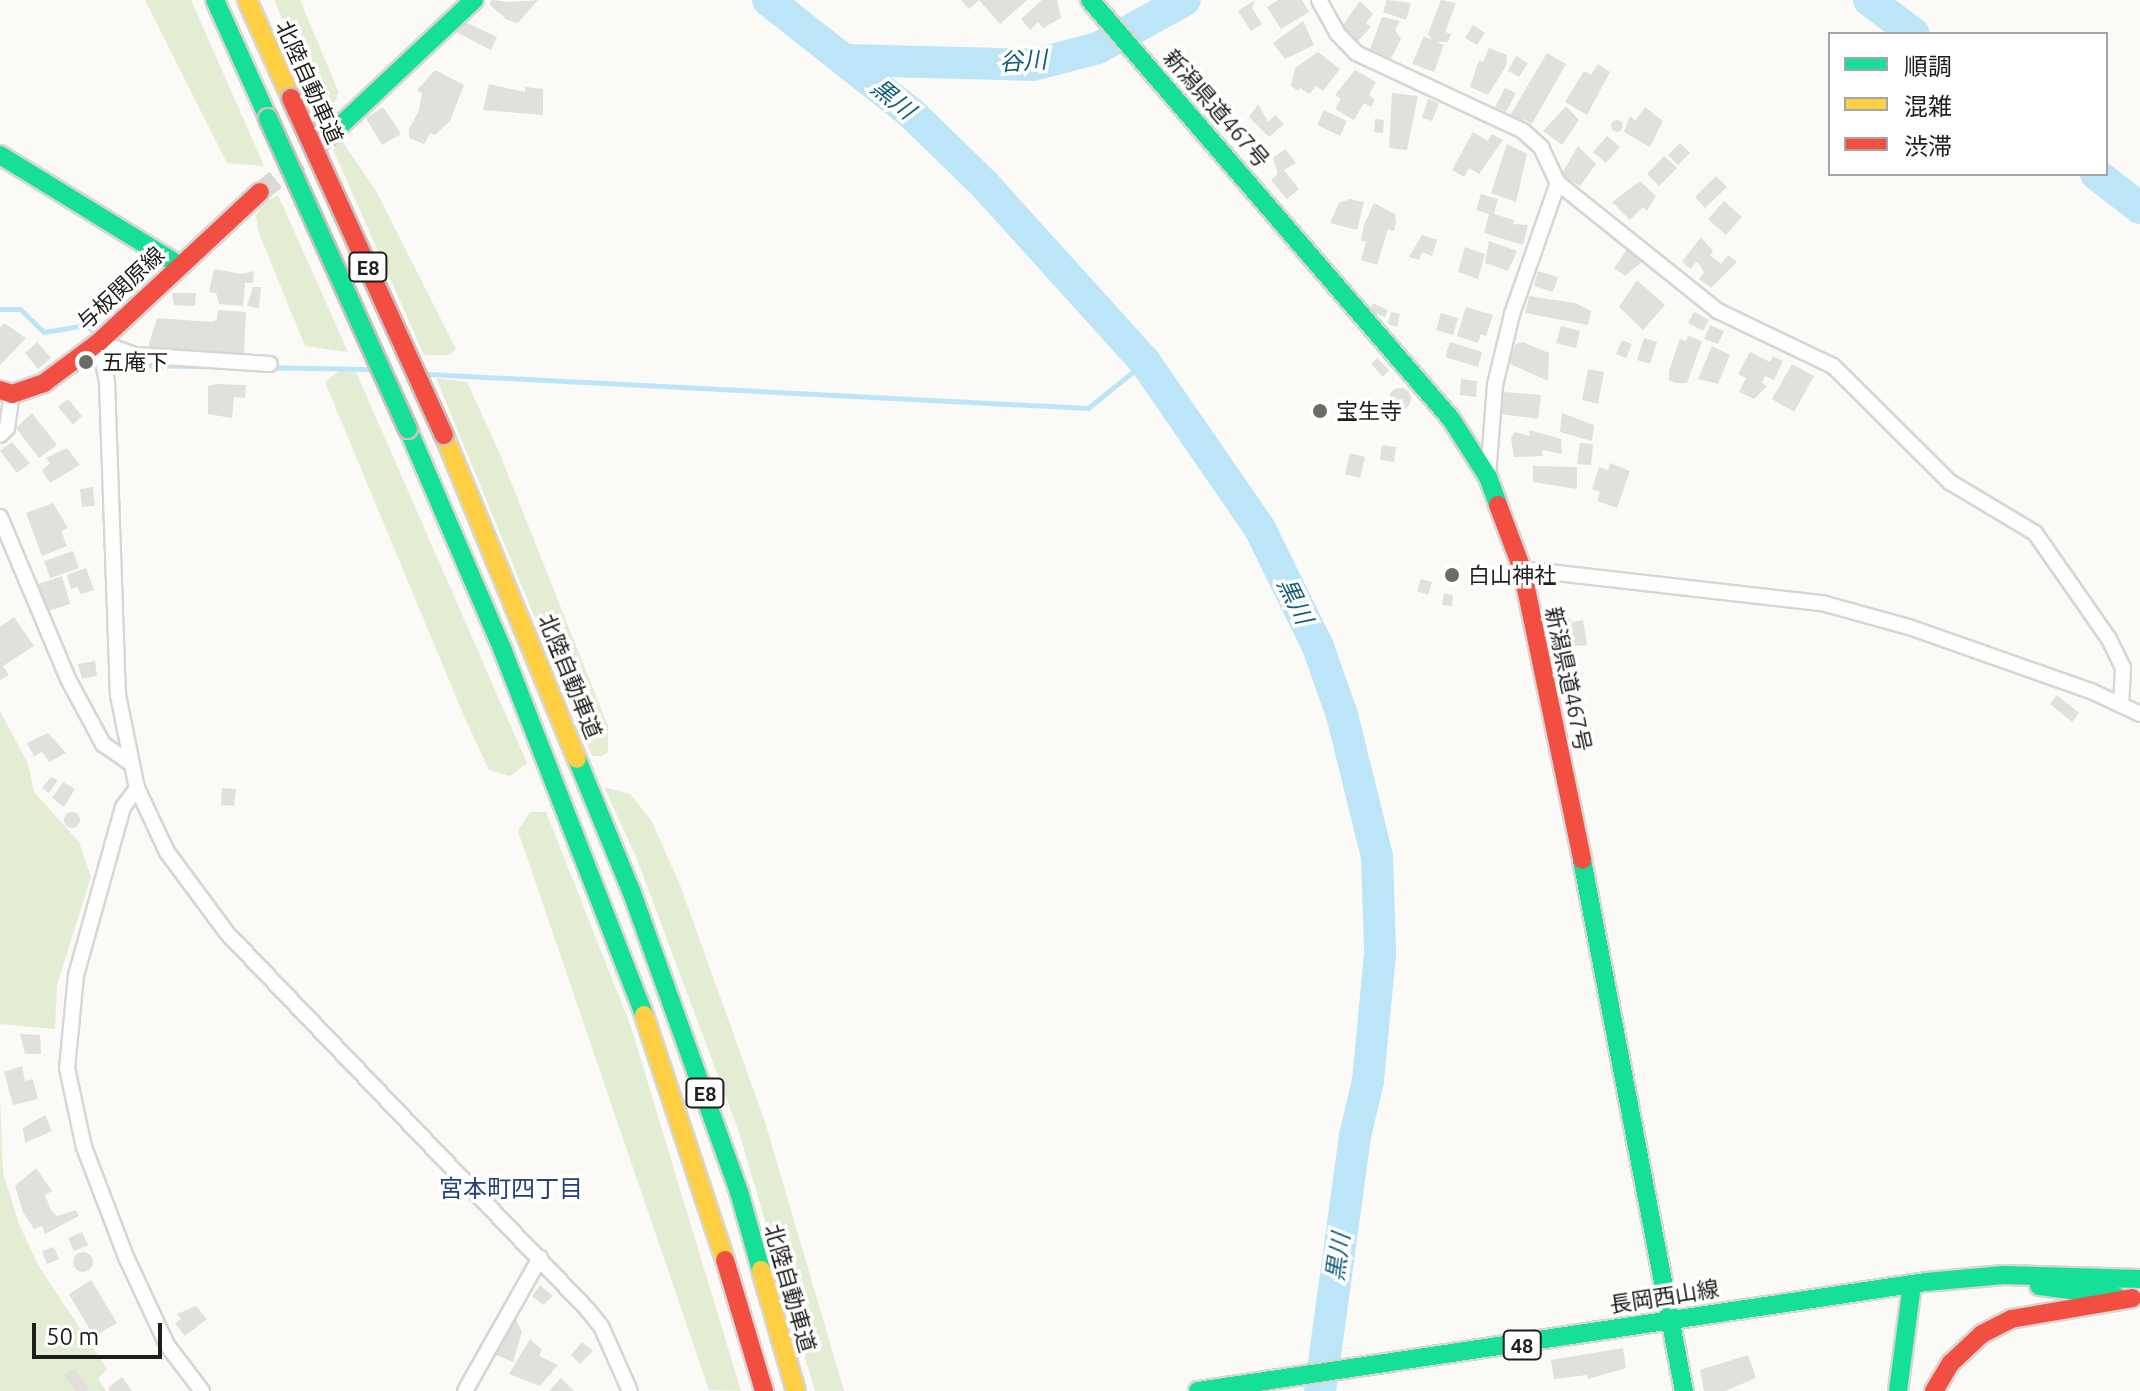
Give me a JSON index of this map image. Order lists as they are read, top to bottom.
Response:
{
  "streets": {
    "main road": [
      "北陸自動車道",
      "新潟県道467号",
      "E8",
      "与板関原線",
      "長岡西山線",
      "48"
    ]
  },
  "crossings": [
    ["新潟県道467号", "長岡西山線"],
    ["長岡西山線", "48"]
  ],
  "districts": ["宮本町四丁目"],
  "water": ["谷川", "黒川"],
  "places": ["五庵下", "宝生寺", "白山神社"],
  "legend": ["順調", "混雑", "渋滞"],
  "scale_bar": "50 m"
}
